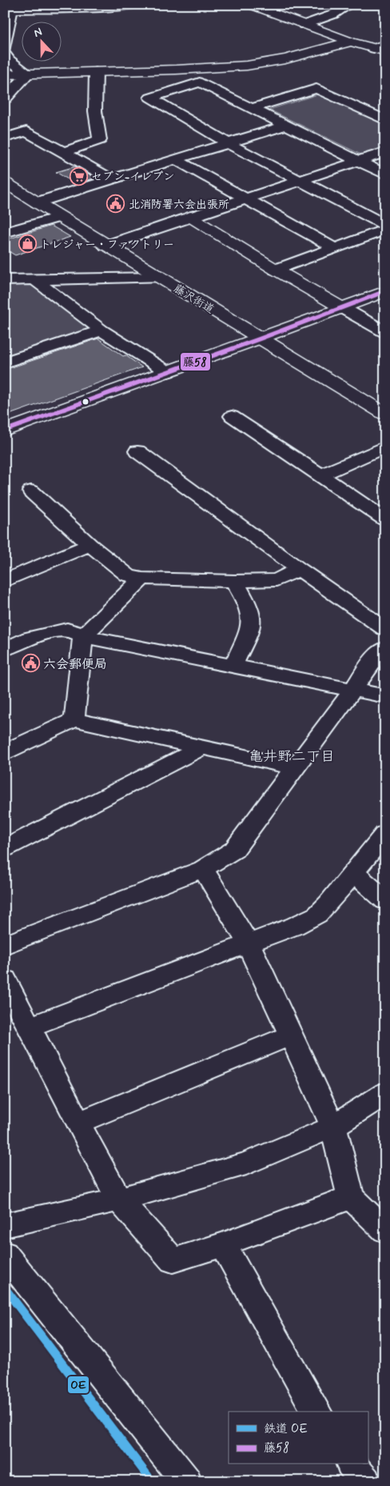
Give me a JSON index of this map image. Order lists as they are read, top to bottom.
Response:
{
  "streets": {
    "main road": ["藤沢街道"]
  },
  "districts": ["亀井野二丁目"],
  "places": {
    "supermarket": ["セブン-イレブン"],
    "public building": ["北消防署六会出張所", "六会郵便局"],
    "shop": ["トレジャー・ファクトリー"]
  },
  "lines": ["transit line 藤58", "rail line OE"],
  "legend": ["鉄道 OE", "藤58"],
  "north": "top"
}
